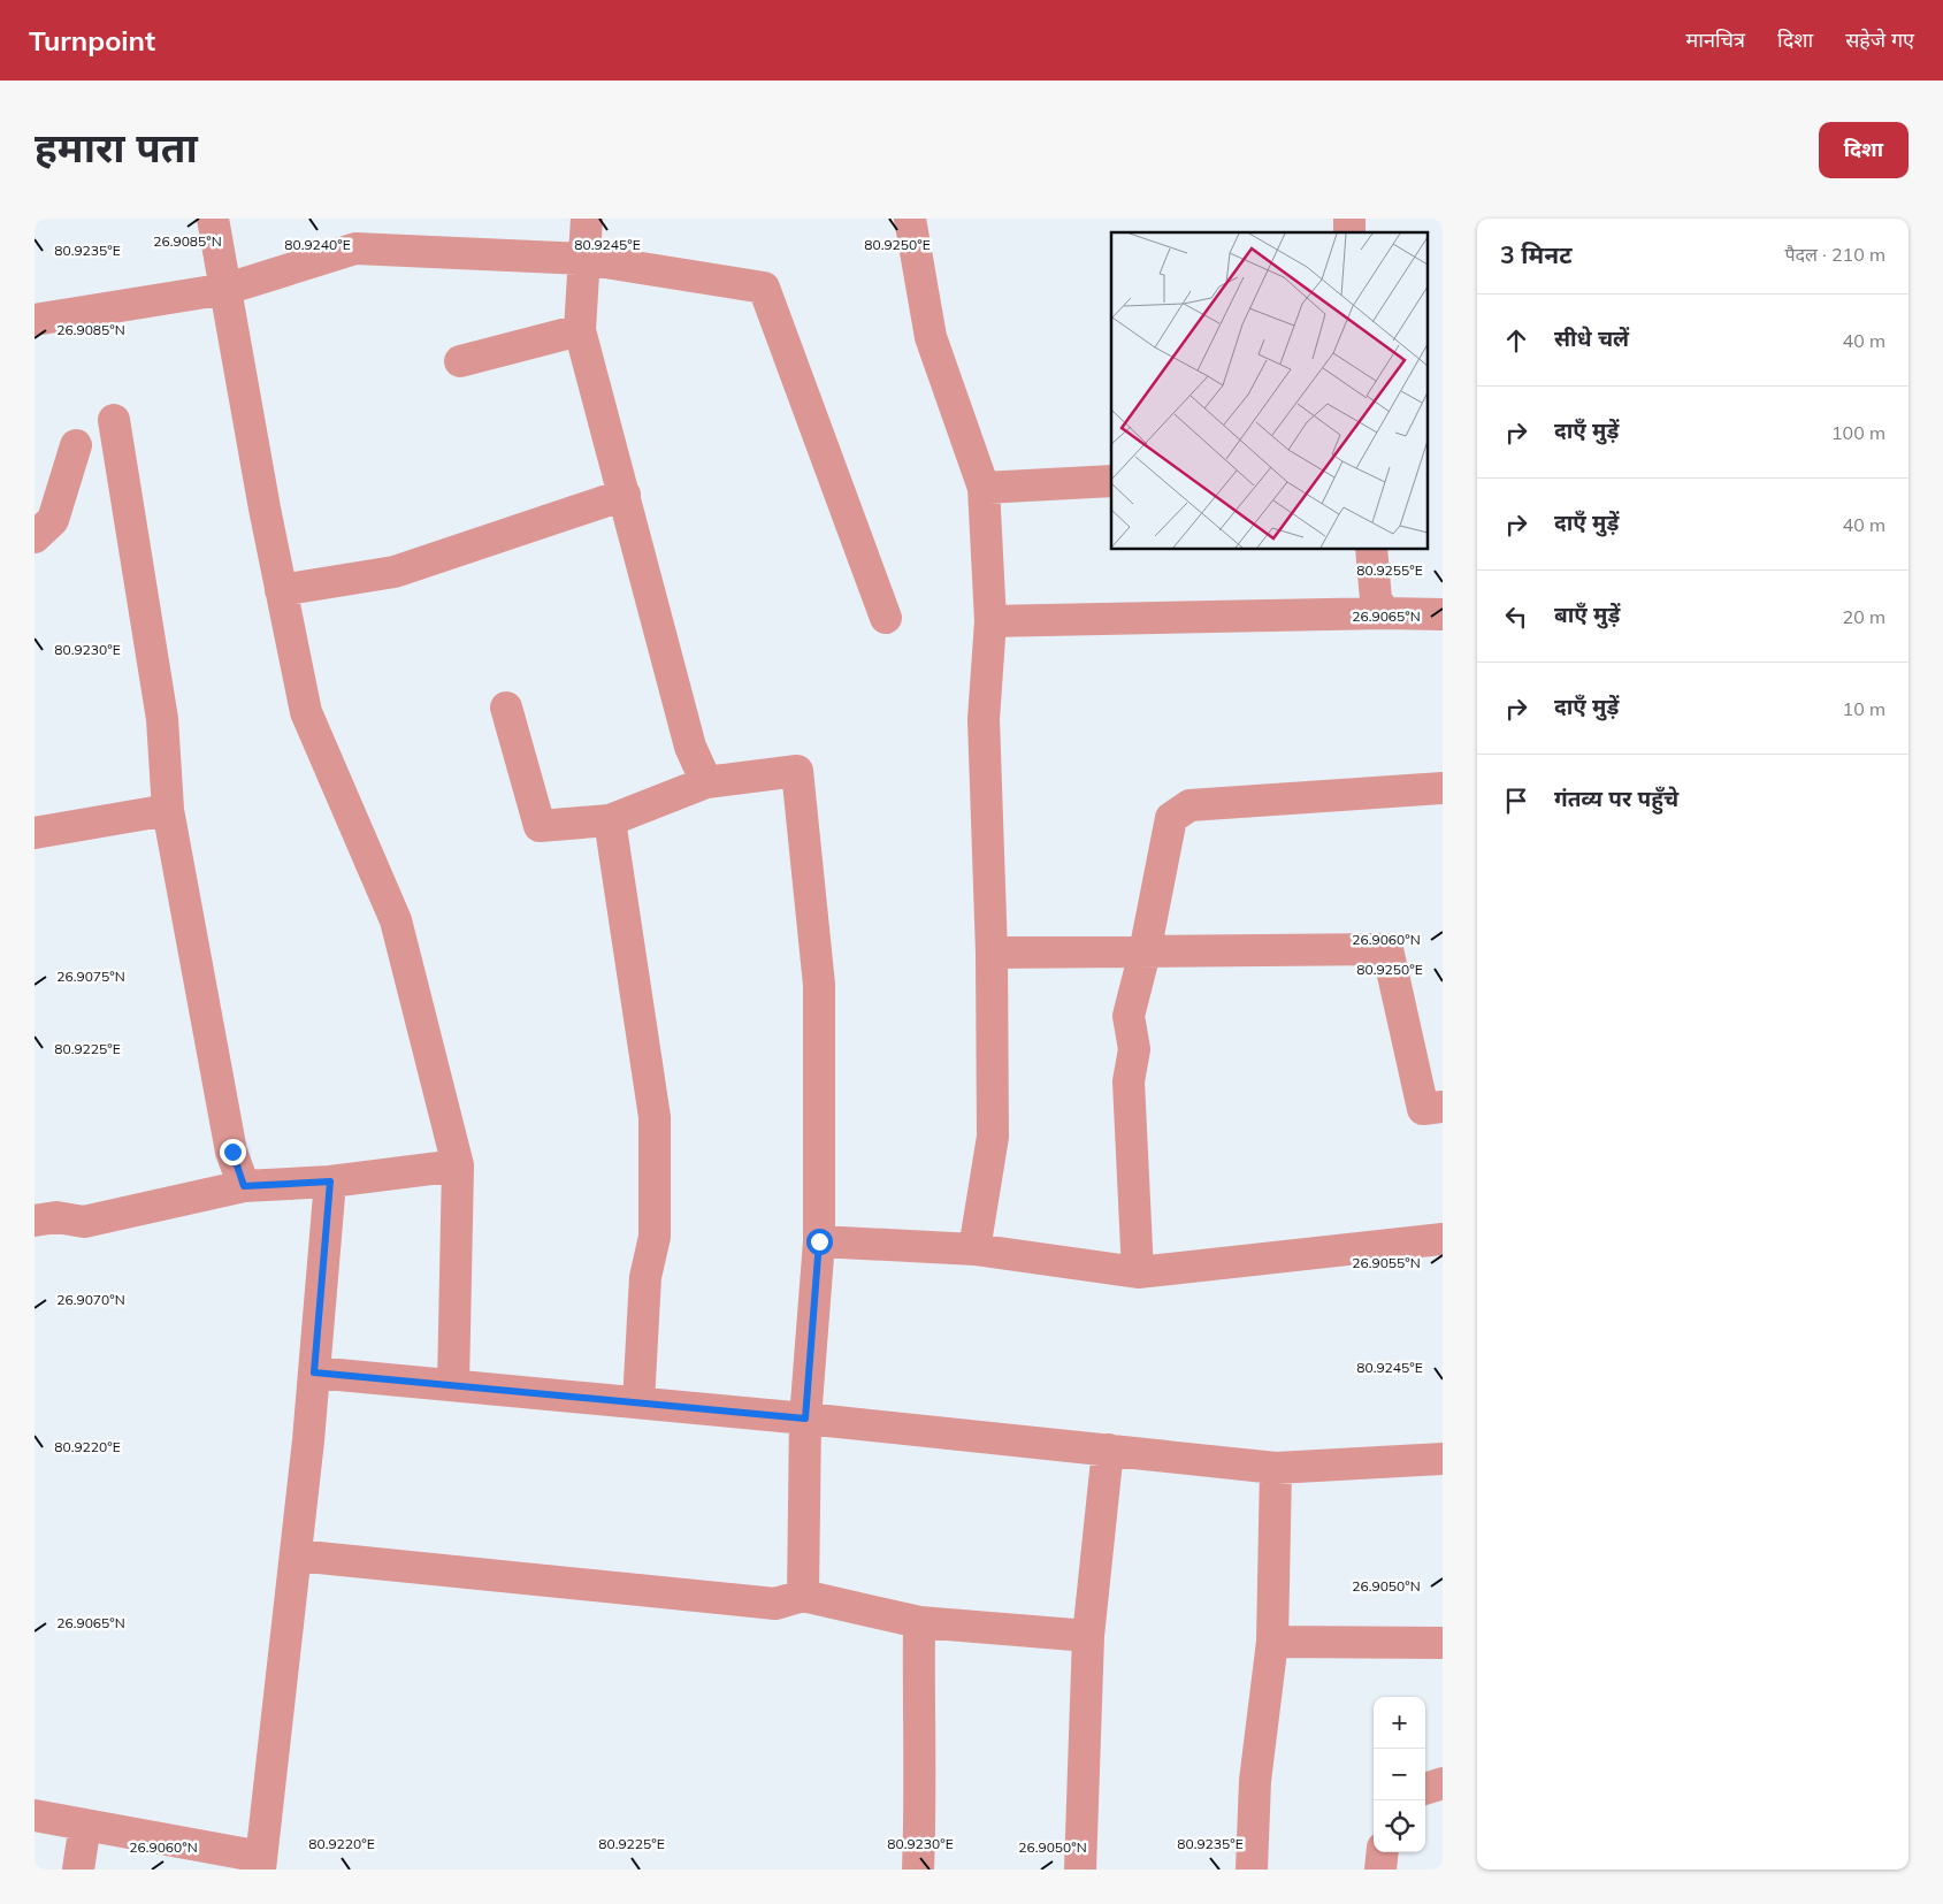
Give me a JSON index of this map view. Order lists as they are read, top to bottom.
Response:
{
  "page": {
    "header": "Turnpoint",
    "nav": ["मानचित्र", "दिशा", "सहेजे गए"],
    "title": "हमारा पता",
    "buttons": "दिशा",
    "heading": ["3 मिनट", "पैदल · 210 m"],
    "list": [
      ["सीधे चलें", "40 m"],
      ["दाएँ मुड़ें", "100 m"],
      ["दाएँ मुड़ें", "40 m"],
      ["बाएँ मुड़ें", "20 m"],
      ["दाएँ मुड़ें", "10 m"],
      "गंतव्य पर पहुँचे"
    ],
    "map_buttons": ["+", "−"]
  },
  "coordinates": [
    "26.9085°N",
    "80.9240°E",
    "80.9245°E",
    "80.9250°E",
    "80.9235°E",
    "80.9255°E",
    "26.9065°N",
    "80.9230°E",
    "26.9060°N",
    "26.9075°N",
    "80.9225°E",
    "26.9055°N",
    "26.9070°N",
    "80.9220°E",
    "26.9050°N"
  ]
}
